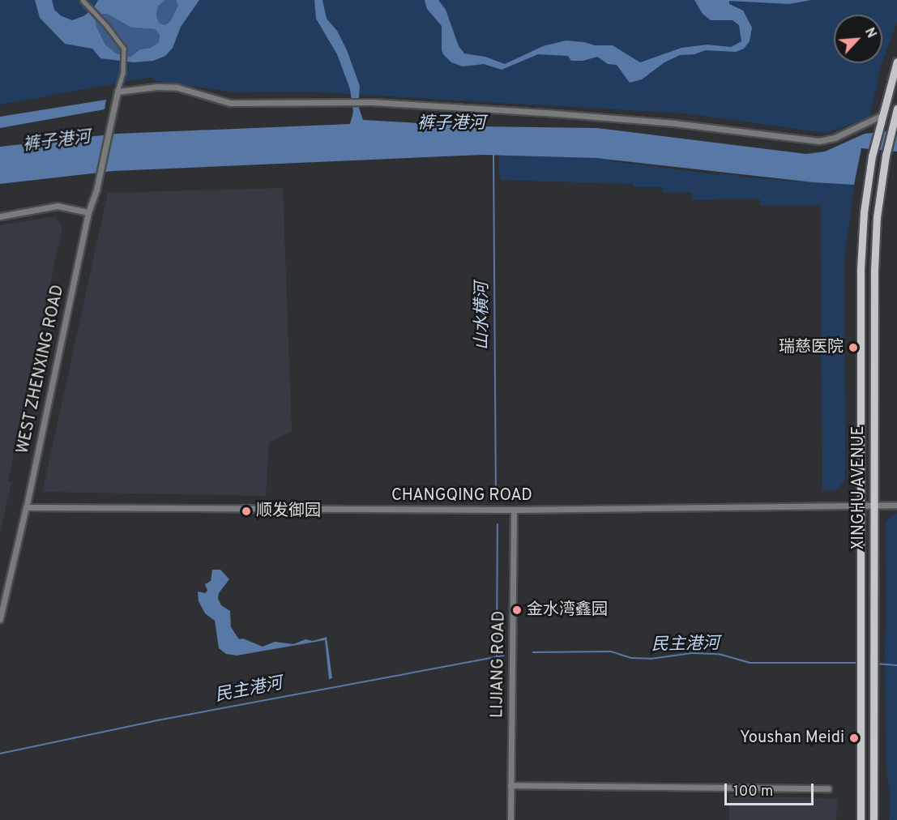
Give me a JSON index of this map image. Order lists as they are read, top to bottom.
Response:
{
  "streets": {
    "main road": ["XINGHU AVENUE"],
    "street": ["WEST ZHENXING ROAD", "CHANGQING ROAD", "LIJIANG ROAD"]
  },
  "crossings": [
    ["WEST ZHENXING ROAD", "CHANGQING ROAD"],
    ["XINGHU AVENUE", "CHANGQING ROAD"],
    ["CHANGQING ROAD", "LIJIANG ROAD"]
  ],
  "water": ["裤子港河", "山水横河", "民主港河"],
  "places": [
    "瑞慈医院",
    "顺发·御园",
    "金水湾·鑫园",
    "Youshan Meidi"
  ],
  "scale_bar": "100 m",
  "north": "top right"
}
